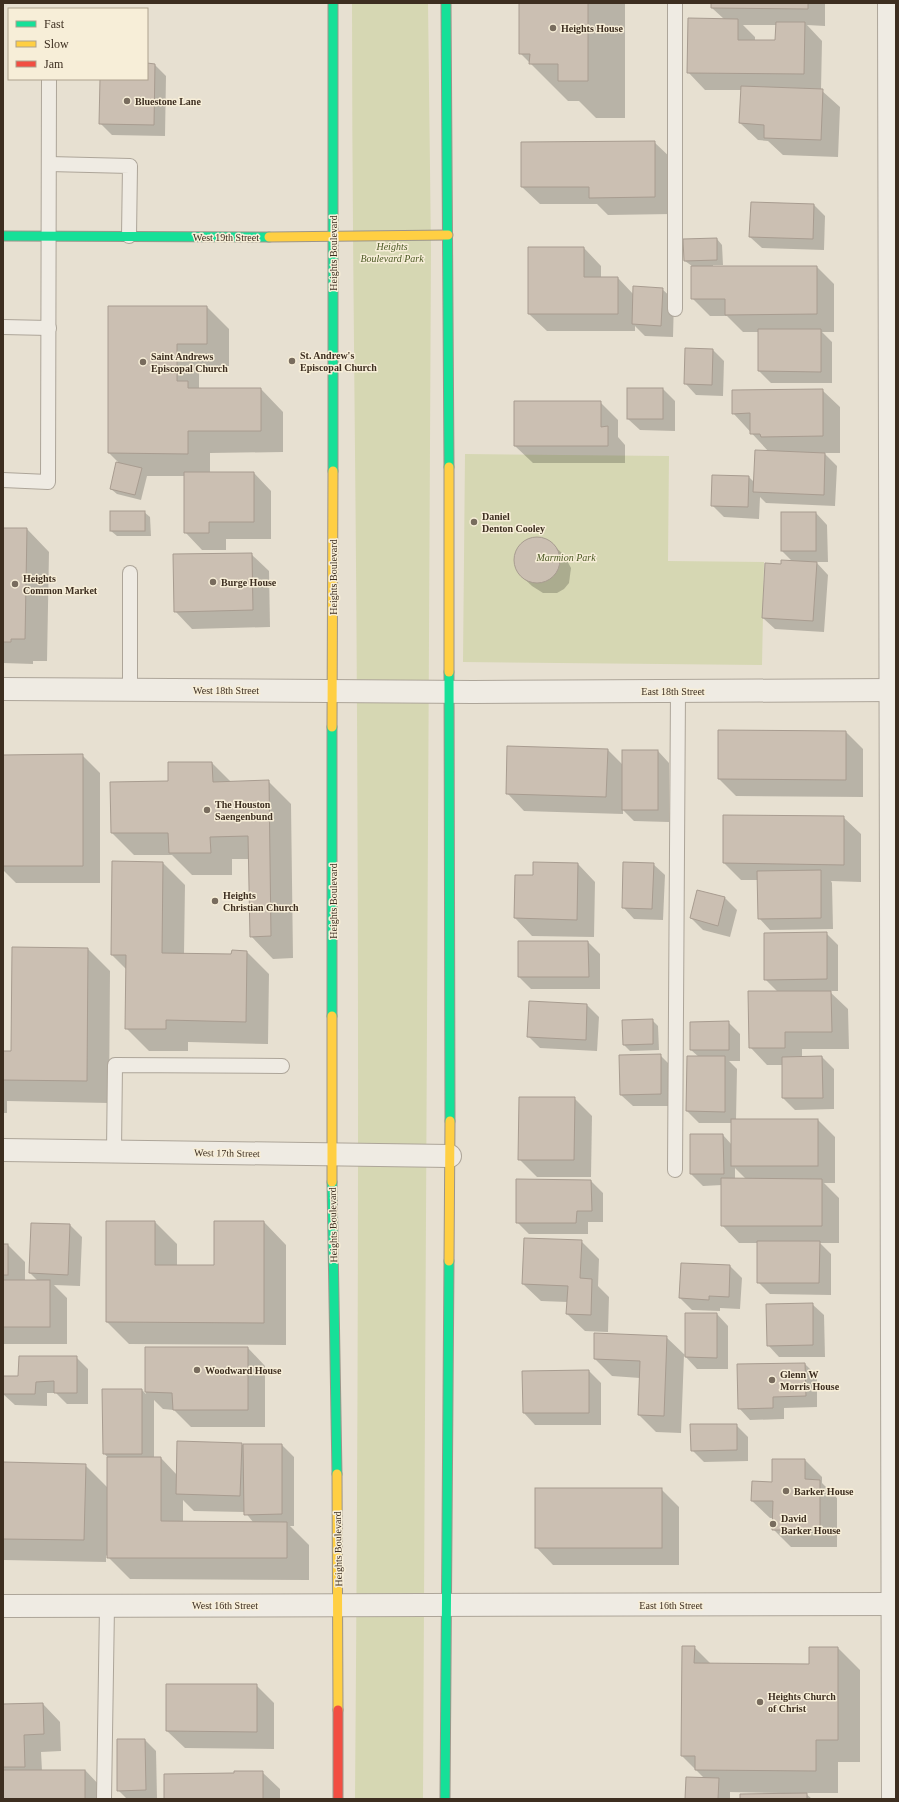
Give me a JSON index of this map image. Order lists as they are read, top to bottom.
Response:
{
  "streets": {
    "main road": ["West 19th Street", "Heights Boulevard"],
    "street": [
      "West 18th Street",
      "East 18th Street",
      "West 17th Street",
      "West 16th Street",
      "East 16th Street"
    ]
  },
  "crossings": [
    ["West 19th Street", "Heights Boulevard"],
    ["Heights Boulevard", "West 18th Street"],
    ["Heights Boulevard", "West 17th Street"],
    ["Heights Boulevard", "West 16th Street"],
    ["West 18th Street", "East 18th Street"],
    ["West 16th Street", "East 16th Street"]
  ],
  "parks": ["Heights Boulevard Park", "Marmion Park"],
  "places": [
    "Heights House",
    "Bluestone Lane",
    "St. Andrew's Episcopal Church",
    "Saint Andrews Episcopal Church",
    "Daniel Denton Cooley",
    "Burge House",
    "Heights Common Market",
    "The Houston Saengenbund",
    "Heights Christian Church",
    "Woodward House",
    "Glenn W Morris House",
    "Barker House",
    "David Barker House",
    "Heights Church of Christ"
  ],
  "legend": ["Fast", "Slow", "Jam"]
}
